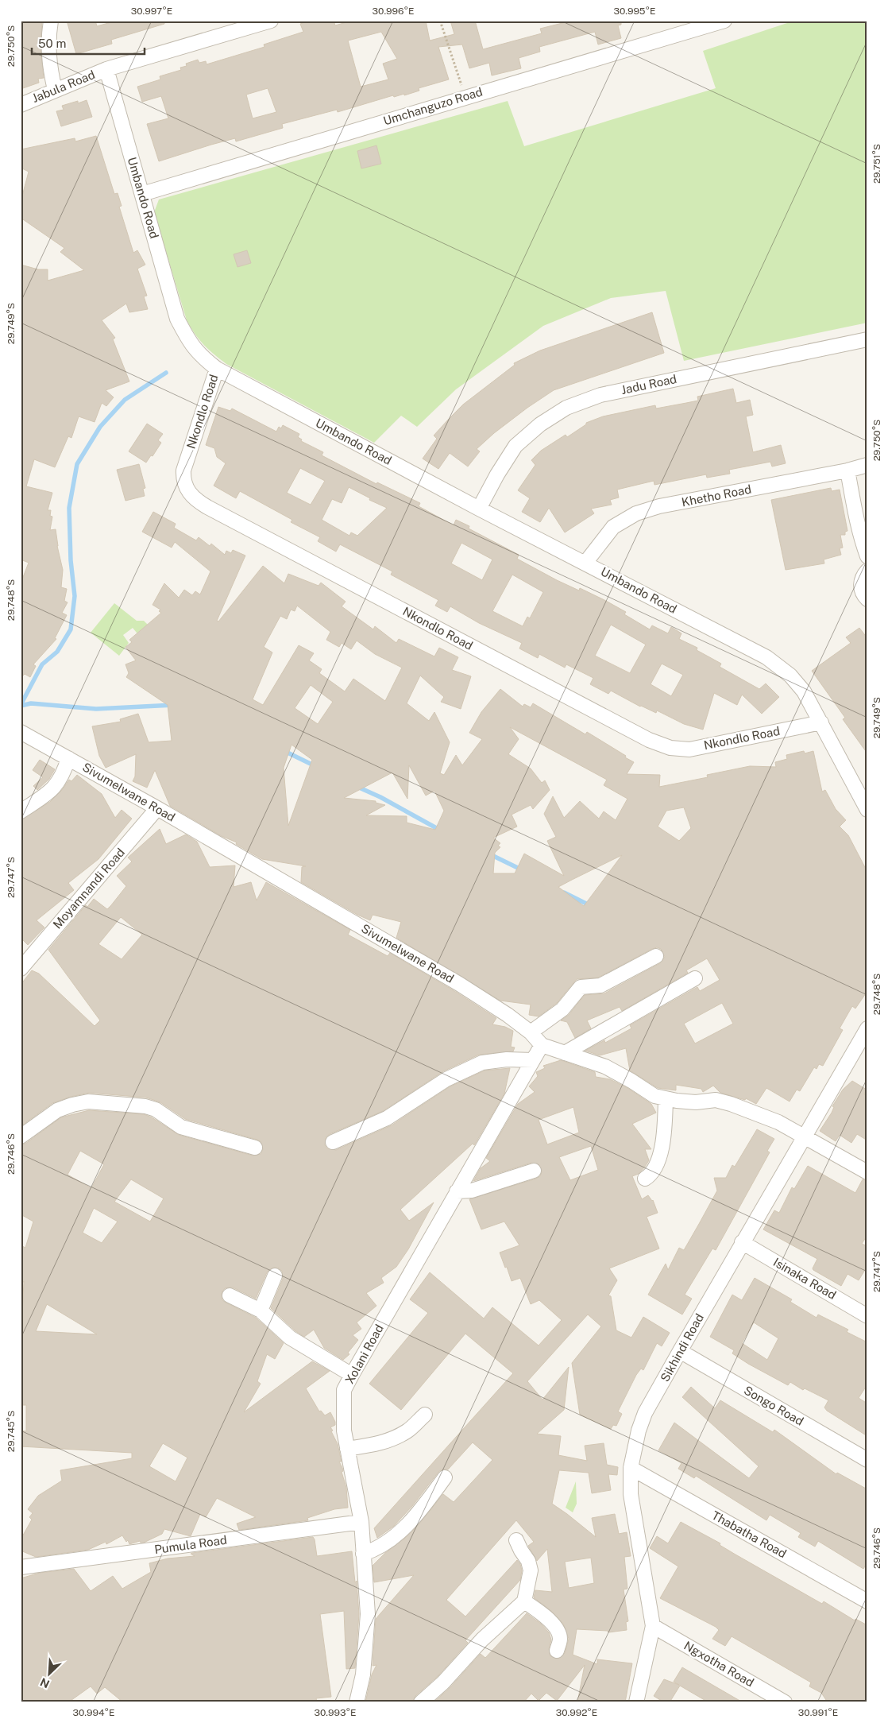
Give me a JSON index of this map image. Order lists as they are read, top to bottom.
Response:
{
  "streets": {
    "street": [
      "Jabula Road",
      "Umchanguzo Road",
      "Umbando Road",
      "Jadu Road",
      "Nkondlo Road",
      "Khetho Road",
      "Sivumelwane Road",
      "Moyamnandi Road",
      "Isinaka Road",
      "Sikhindi Road",
      "Xolani Road",
      "Songo Road",
      "Thabatha Road",
      "Pumula Road",
      "Ngxotha Road"
    ]
  },
  "crossings": [
    ["Jabula Road", "Umbando Road"],
    ["Umchanguzo Road", "Umbando Road"],
    ["Umbando Road", "Jadu Road"],
    ["Umbando Road", "Nkondlo Road"],
    ["Umbando Road", "Khetho Road"],
    ["Sivumelwane Road", "Moyamnandi Road"],
    ["Sivumelwane Road", "Sikhindi Road"],
    ["Sivumelwane Road", "Xolani Road"],
    ["Isinaka Road", "Sikhindi Road"],
    ["Sikhindi Road", "Songo Road"],
    ["Sikhindi Road", "Thabatha Road"],
    ["Sikhindi Road", "Ngxotha Road"],
    ["Xolani Road", "Pumula Road"]
  ],
  "scale_bar": "50 m",
  "north": "bottom left",
  "coordinates": [
    "30.997°E",
    "30.996°E",
    "30.995°E",
    "29.750°S",
    "29.751°S",
    "29.749°S",
    "29.748°S",
    "29.747°S",
    "29.746°S",
    "29.745°S",
    "30.994°E",
    "30.993°E",
    "30.992°E",
    "30.991°E"
  ]
}
